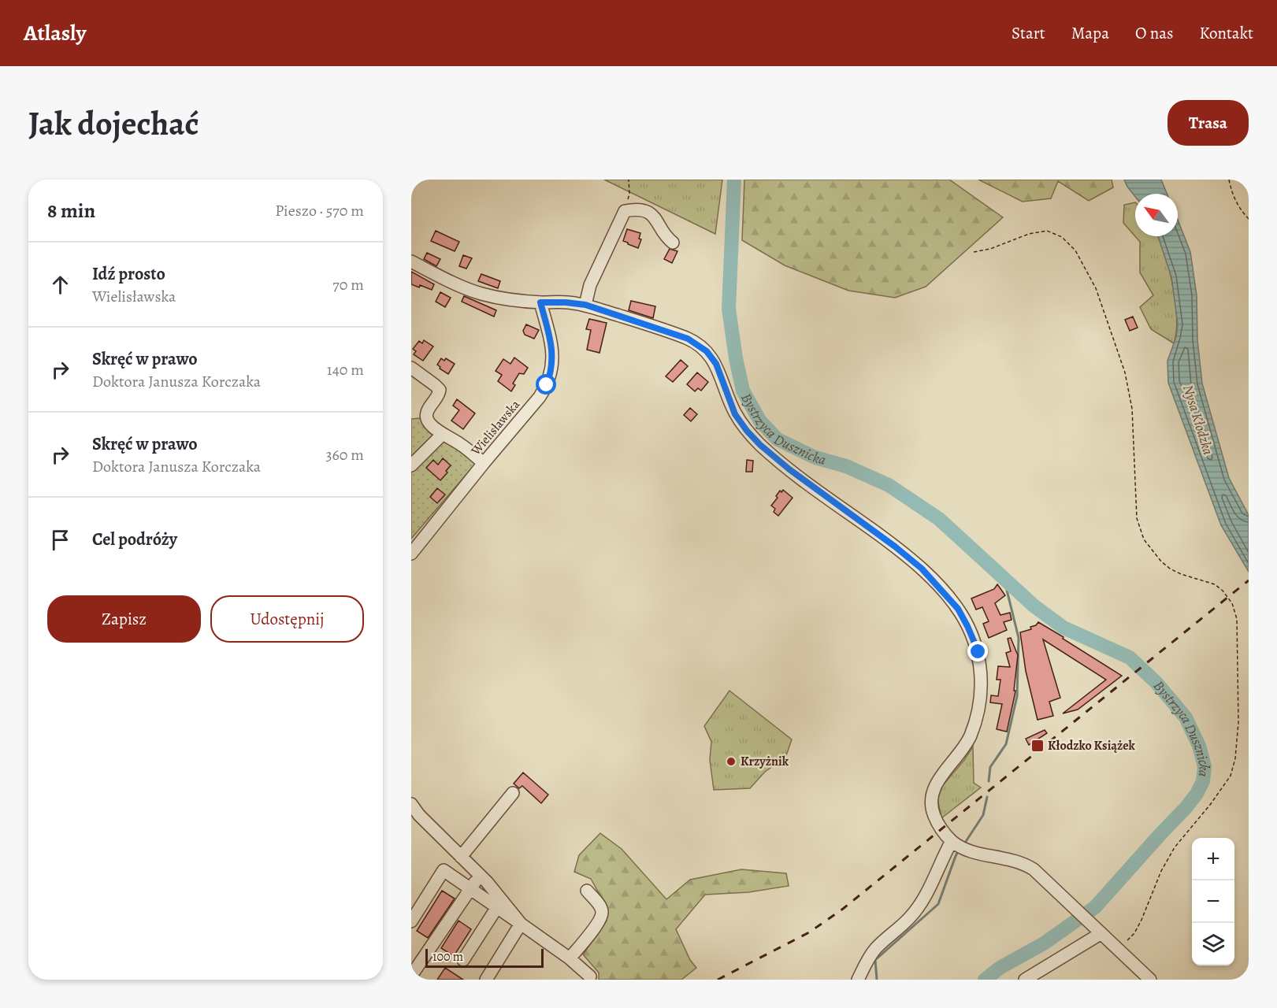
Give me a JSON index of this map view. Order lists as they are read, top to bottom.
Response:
{
  "streets": {
    "street": ["Wielisławska"]
  },
  "water": ["Nysa Kłodzka", "Bystrzyca Dusznicka"],
  "places": {
    "transit": ["Kłodzko Książek"],
    "other": ["Krzyżnik"]
  },
  "scale_bar": "100 m",
  "north": "top left",
  "page": {
    "header": "Atlasly",
    "nav": [
      "Start",
      "Mapa",
      "O nas",
      "Kontakt"
    ],
    "buttons": [
      "Trasa",
      ["Zapisz", "Udostępnij"]
    ],
    "title": "Jak dojechać",
    "heading": ["8 min", "Pieszo · 570 m"],
    "list": [
      ["Idź prosto", "Wielisławska", "70 m"],
      ["Skręć w prawo", "Doktora Janusza Korczaka", "140 m"],
      ["Skręć w prawo", "Doktora Janusza Korczaka", "360 m"],
      "Cel podróży"
    ],
    "map_buttons": ["+", "−"],
    "scale": "100 m"
  }
}
